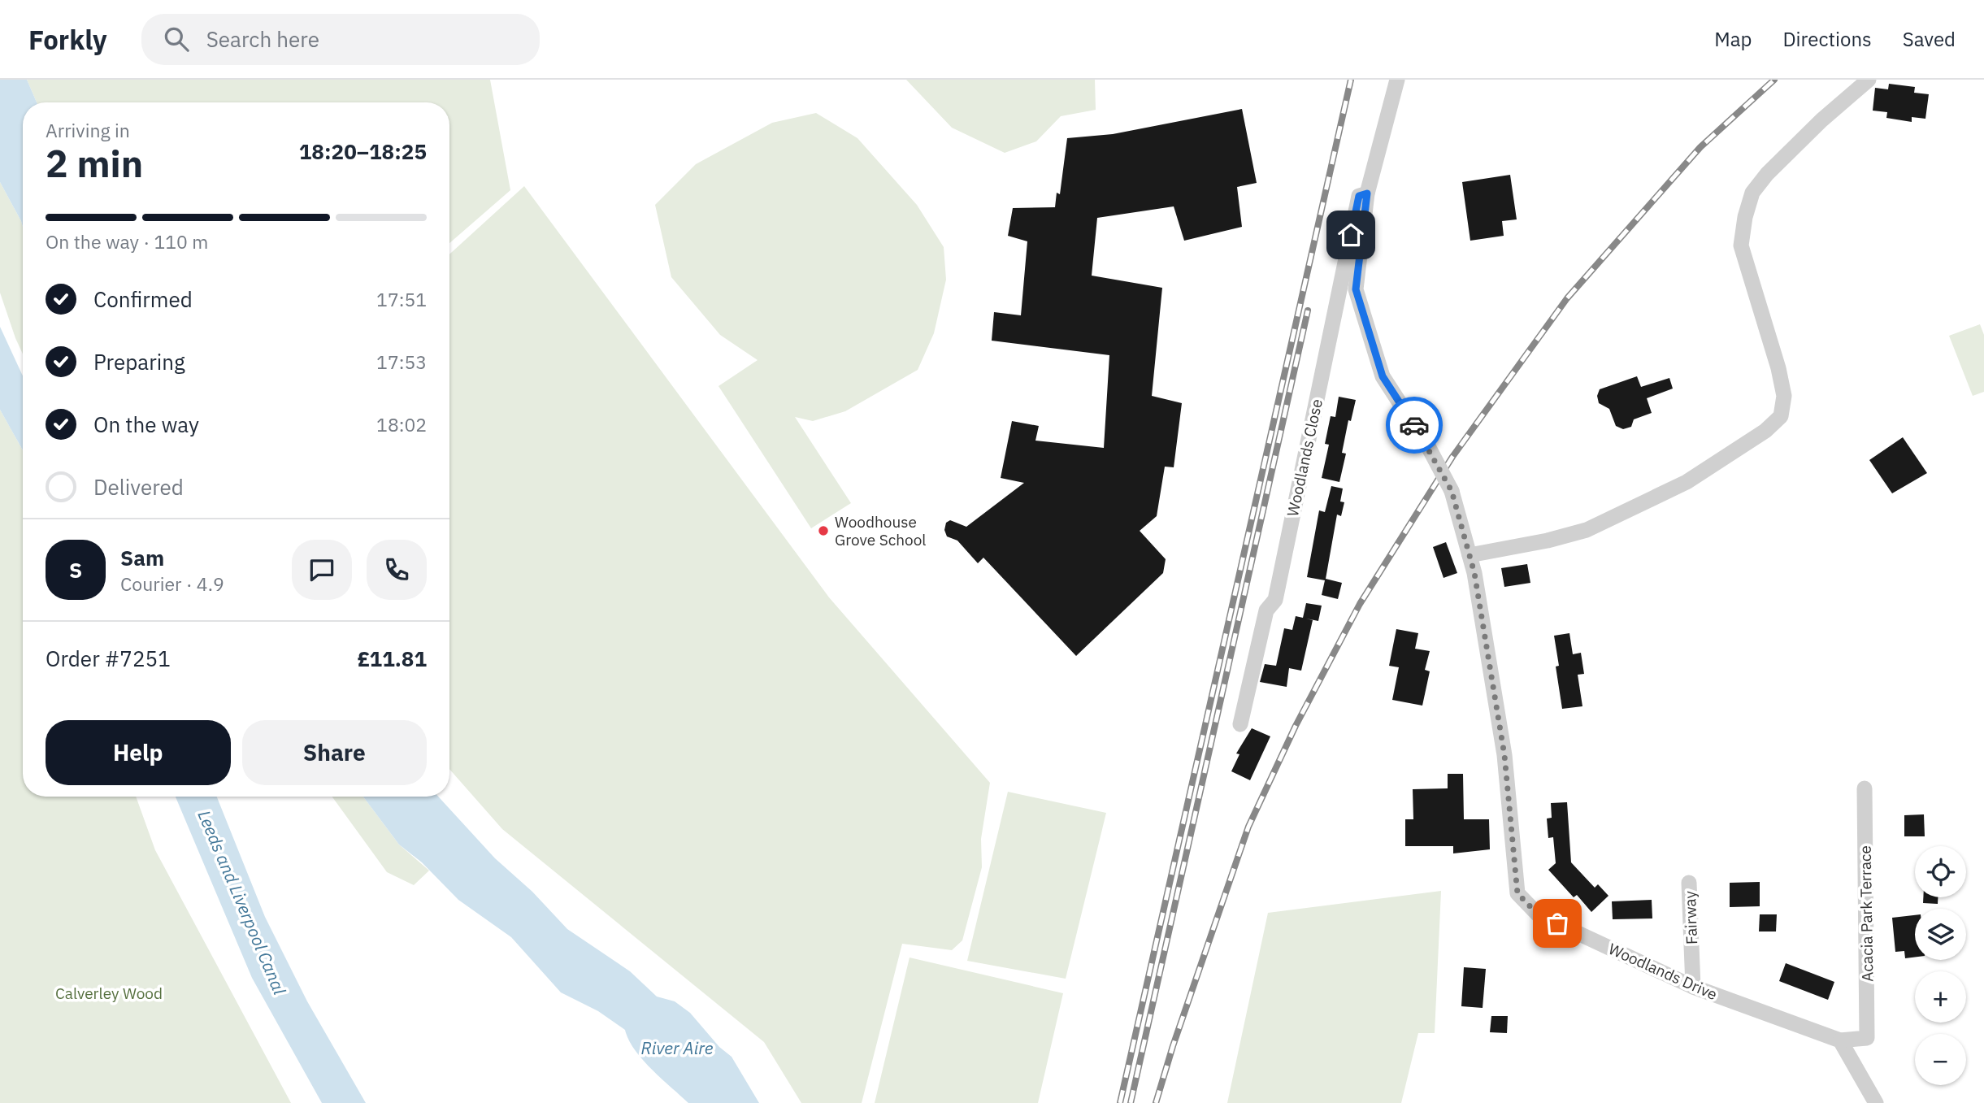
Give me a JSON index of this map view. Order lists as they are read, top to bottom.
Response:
{
  "streets": {
    "street": [
      "Woodlands Close",
      "Acacia Park Terrace",
      "Fairway",
      "Woodlands Drive"
    ]
  },
  "crossings": [
    ["Woodlands Close", "Woodlands Drive"],
    ["Acacia Park Terrace", "Woodlands Drive"],
    ["Fairway", "Woodlands Drive"]
  ],
  "water": ["Leeds and Liverpool Canal", "River Aire"],
  "parks": ["Calverley Wood"],
  "places": ["Woodhouse Grove School"],
  "page": {
    "header": "Forkly",
    "search": "Search here",
    "nav": ["Map", "Directions", "Saved"],
    "heading": ["2 min", "Arriving in", "18:20–18:25"],
    "panel": [
      "Sam",
      "Courier · 4.9",
      "Order #7251",
      "£11.81"
    ],
    "bar": "On the way · 110 m",
    "list": [
      ["Confirmed", "17:51"],
      ["Preparing", "17:53"],
      ["On the way", "18:02"],
      "Delivered"
    ],
    "round": "S",
    "buttons": ["Help", "Share"],
    "map_buttons": ["+", "−"]
  }
}
